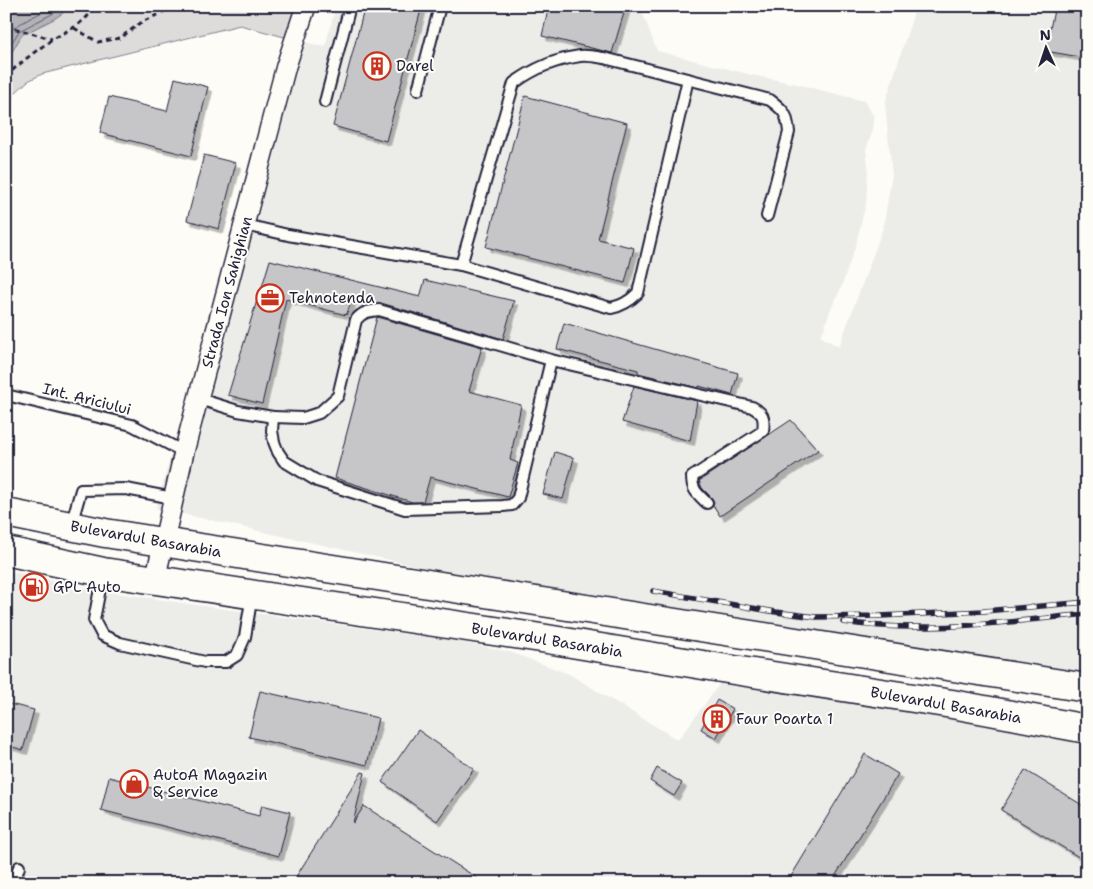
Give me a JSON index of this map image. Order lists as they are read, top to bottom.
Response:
{
  "streets": {
    "main road": ["Bulevardul Basarabia"],
    "street": ["Strada Ion Sahighian"],
    "lane": ["Int. Ariciului"]
  },
  "crossings": [
    ["Strada Ion Sahighian", "Int. Ariciului"],
    ["Strada Ion Sahighian", "Bulevardul Basarabia"]
  ],
  "places": {
    "building": ["Darel", "Faur Poarta 1"],
    "office": ["Tehnotenda"],
    "fuel station": ["GPL Auto"],
    "shop": ["AutoA Magazin & Service"]
  },
  "north": "top"
}
